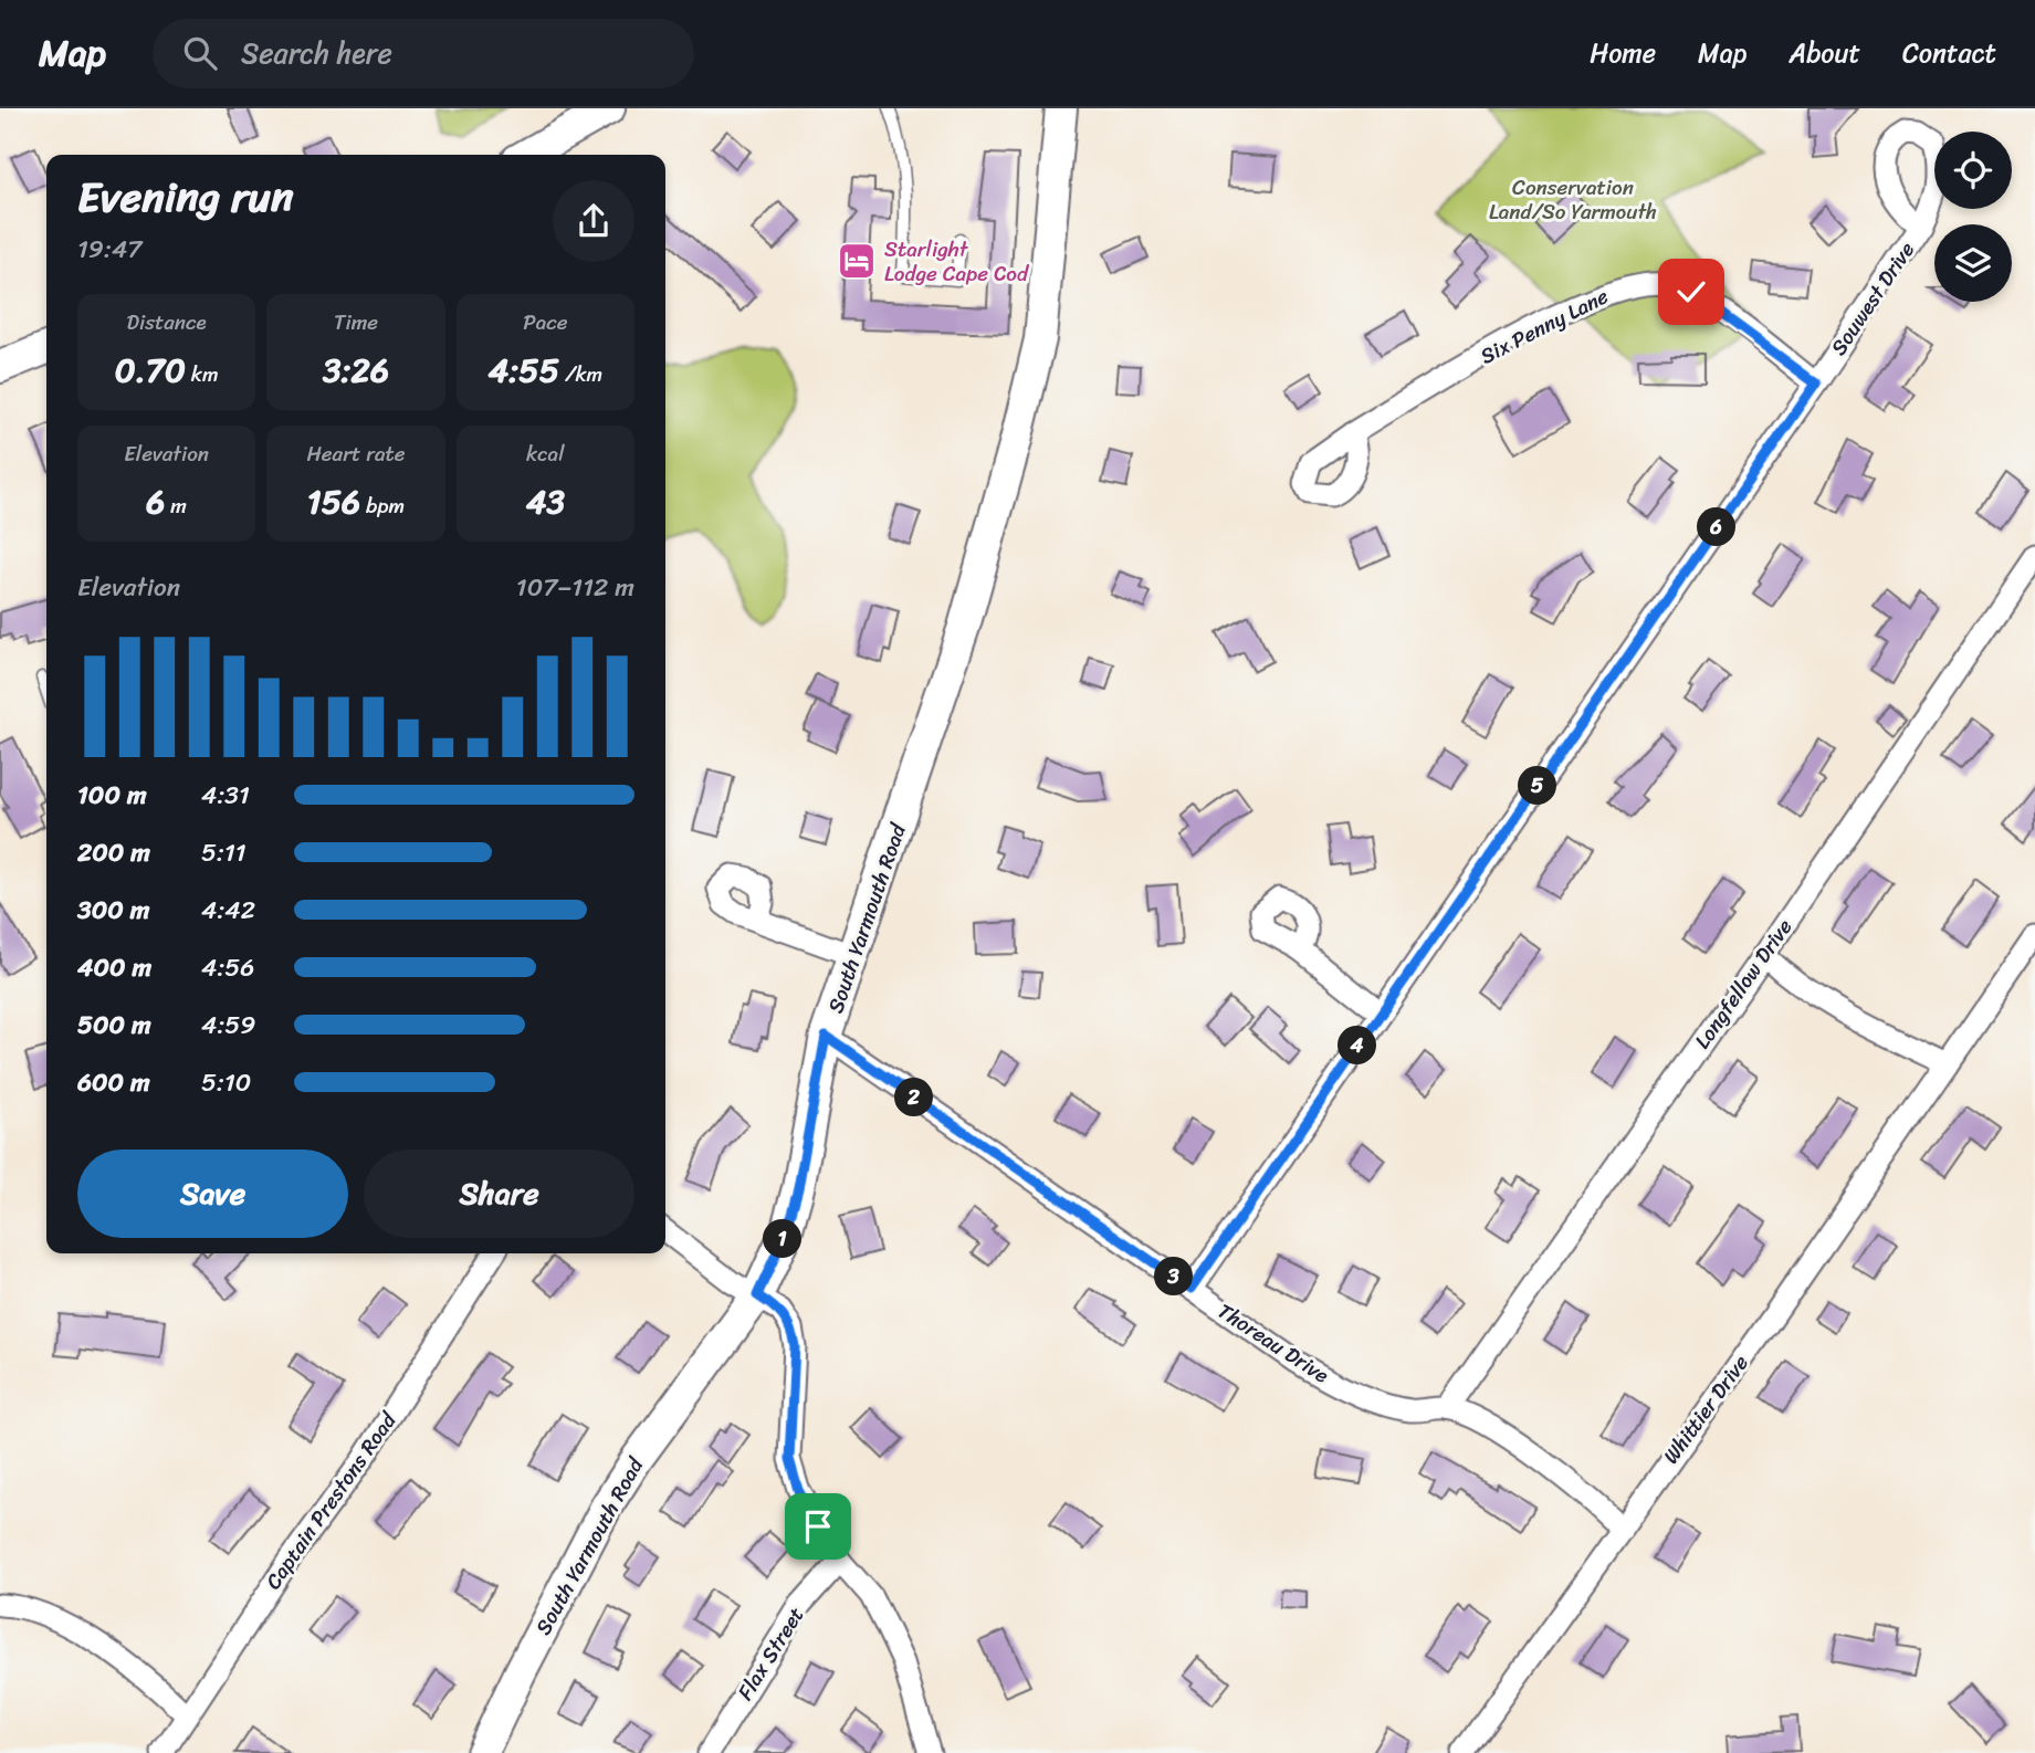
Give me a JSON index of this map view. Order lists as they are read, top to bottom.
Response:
{
  "streets": {
    "main road": ["South Yarmouth Road"],
    "street": [
      "Souwest Drive",
      "Six Penny Lane",
      "Longfellow Drive",
      "Thoreau Drive",
      "Whittier Drive",
      "Captain Prestons Road",
      "Flax Street"
    ]
  },
  "crossings": [
    ["Souwest Drive", "Six Penny Lane"],
    ["Souwest Drive", "Thoreau Drive"],
    ["South Yarmouth Road", "Thoreau Drive"],
    ["Longfellow Drive", "Thoreau Drive"],
    ["Thoreau Drive", "Whittier Drive"]
  ],
  "parks": ["Conservation Land/So Yarmouth"],
  "places": {
    "hotel": ["Starlight Lodge Cape Cod"]
  },
  "page": {
    "header": "Map",
    "search": "Search here",
    "nav": [
      "Home",
      "Map",
      "About",
      "Contact"
    ],
    "heading": ["Evening run", "19:47"],
    "stats": [
      ["Distance", "0.70 km"],
      ["Time", "3:26"],
      ["Pace", "4:55 /km"],
      ["Elevation", "6 m"],
      ["Heart rate", "156 bpm"],
      ["kcal", "43"]
    ],
    "pins": [
      "6",
      "5",
      "4",
      "2",
      "1",
      "3"
    ],
    "chart": ["Elevation", "107–112 m"],
    "list": [
      {
        "name": "100 m",
        "note": "4:31"
      },
      {
        "name": "200 m",
        "note": "5:11"
      },
      {
        "name": "300 m",
        "note": "4:42"
      },
      {
        "name": "400 m",
        "note": "4:56"
      },
      {
        "name": "500 m",
        "note": "4:59"
      },
      {
        "name": "600 m",
        "note": "5:10"
      }
    ],
    "buttons": ["Save", "Share"]
  }
}
